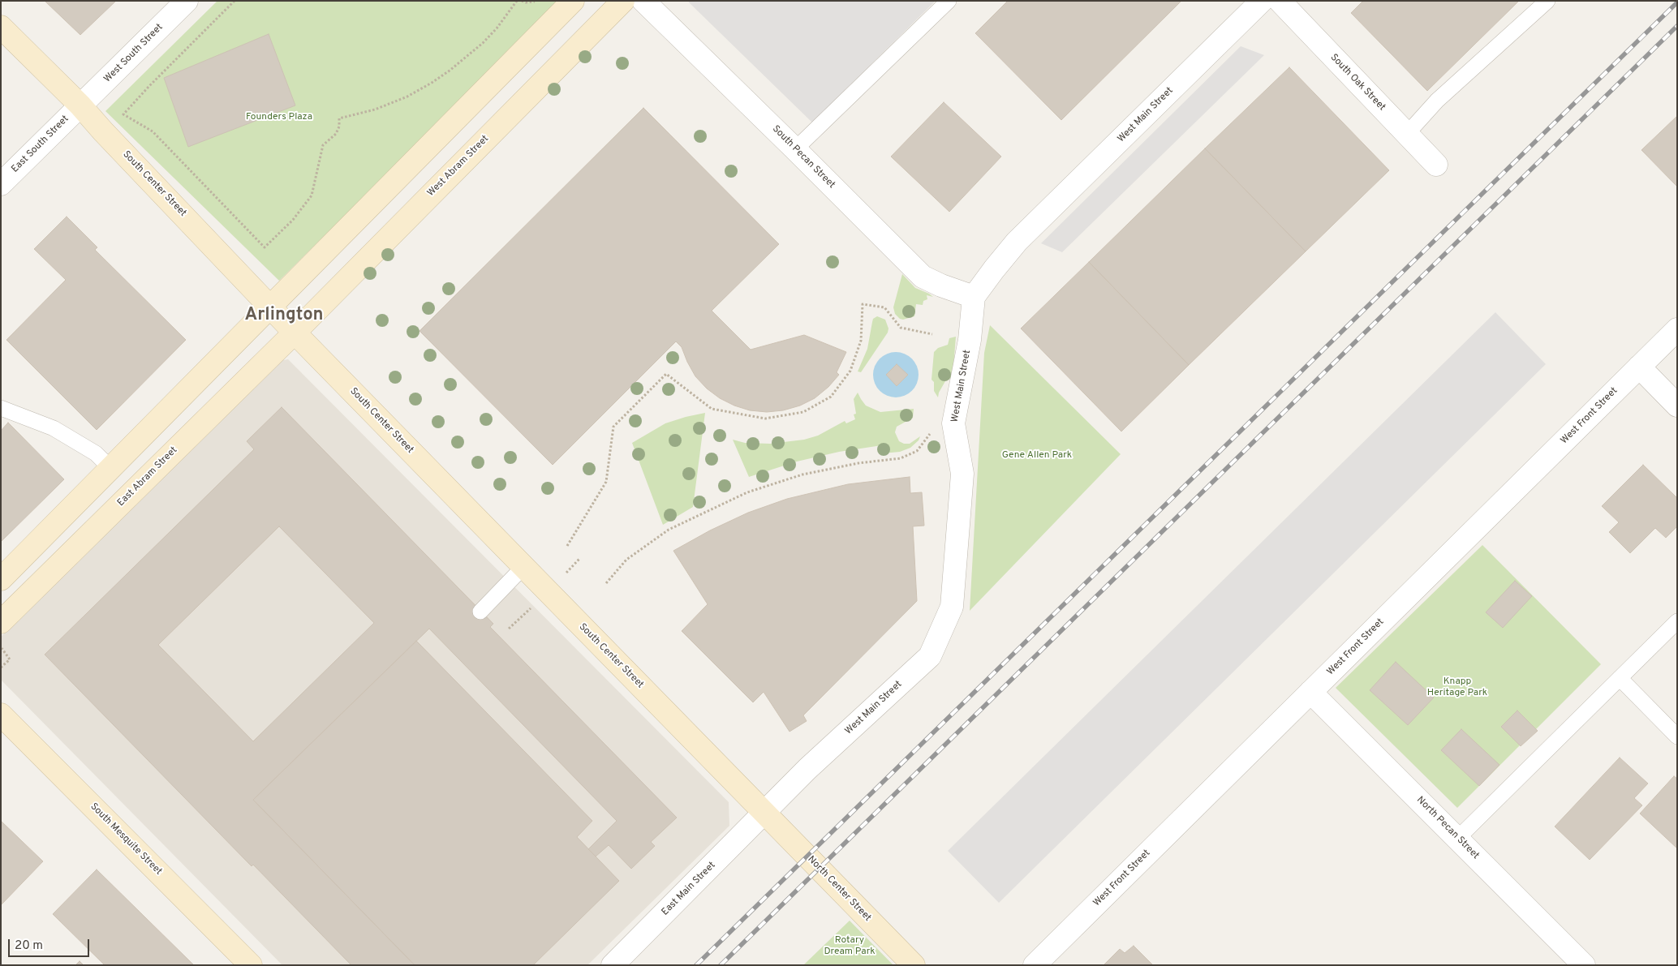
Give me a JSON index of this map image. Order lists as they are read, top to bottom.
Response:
{
  "streets": {
    "main road": [
      "West Abram Street",
      "South Center Street",
      "East Abram Street",
      "South Mesquite Street",
      "North Center Street"
    ],
    "street": [
      "West South Street",
      "South Oak Street",
      "West Main Street",
      "East South Street",
      "South Pecan Street",
      "West Front Street",
      "North Pecan Street",
      "East Main Street"
    ]
  },
  "crossings": [
    ["West South Street", "East South Street"],
    ["West South Street", "South Center Street"],
    ["West Main Street", "South Pecan Street"],
    ["West Main Street", "South Center Street"],
    ["West Main Street", "East Main Street"],
    ["West Main Street", "North Center Street"],
    ["East South Street", "South Center Street"],
    ["West Abram Street", "South Center Street"],
    ["West Abram Street", "East Abram Street"],
    ["South Center Street", "East Abram Street"],
    ["South Center Street", "East Main Street"],
    ["South Center Street", "North Center Street"],
    ["West Front Street", "North Pecan Street"],
    ["East Main Street", "North Center Street"]
  ],
  "districts": ["Arlington"],
  "parks": [
    "Founders Plaza",
    "Gene Allen Park",
    "Knapp Heritage Park",
    "Rotary Dream Park"
  ],
  "scale_bar": "20 m"
}
